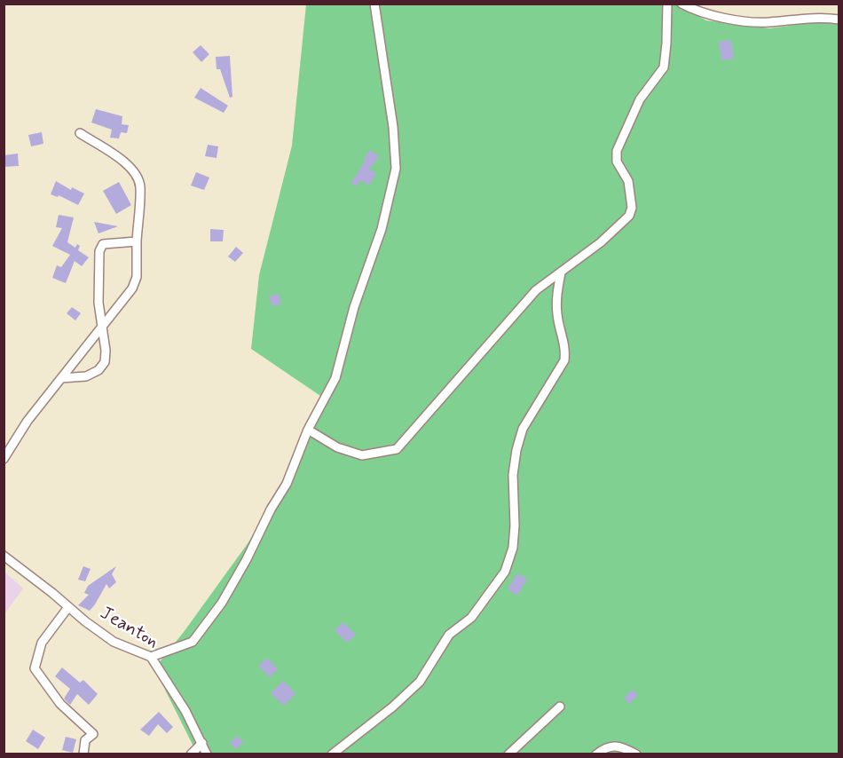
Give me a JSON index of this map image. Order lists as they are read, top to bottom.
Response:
{
  "streets": {
    "street": ["Jeanton"]
  }
}
